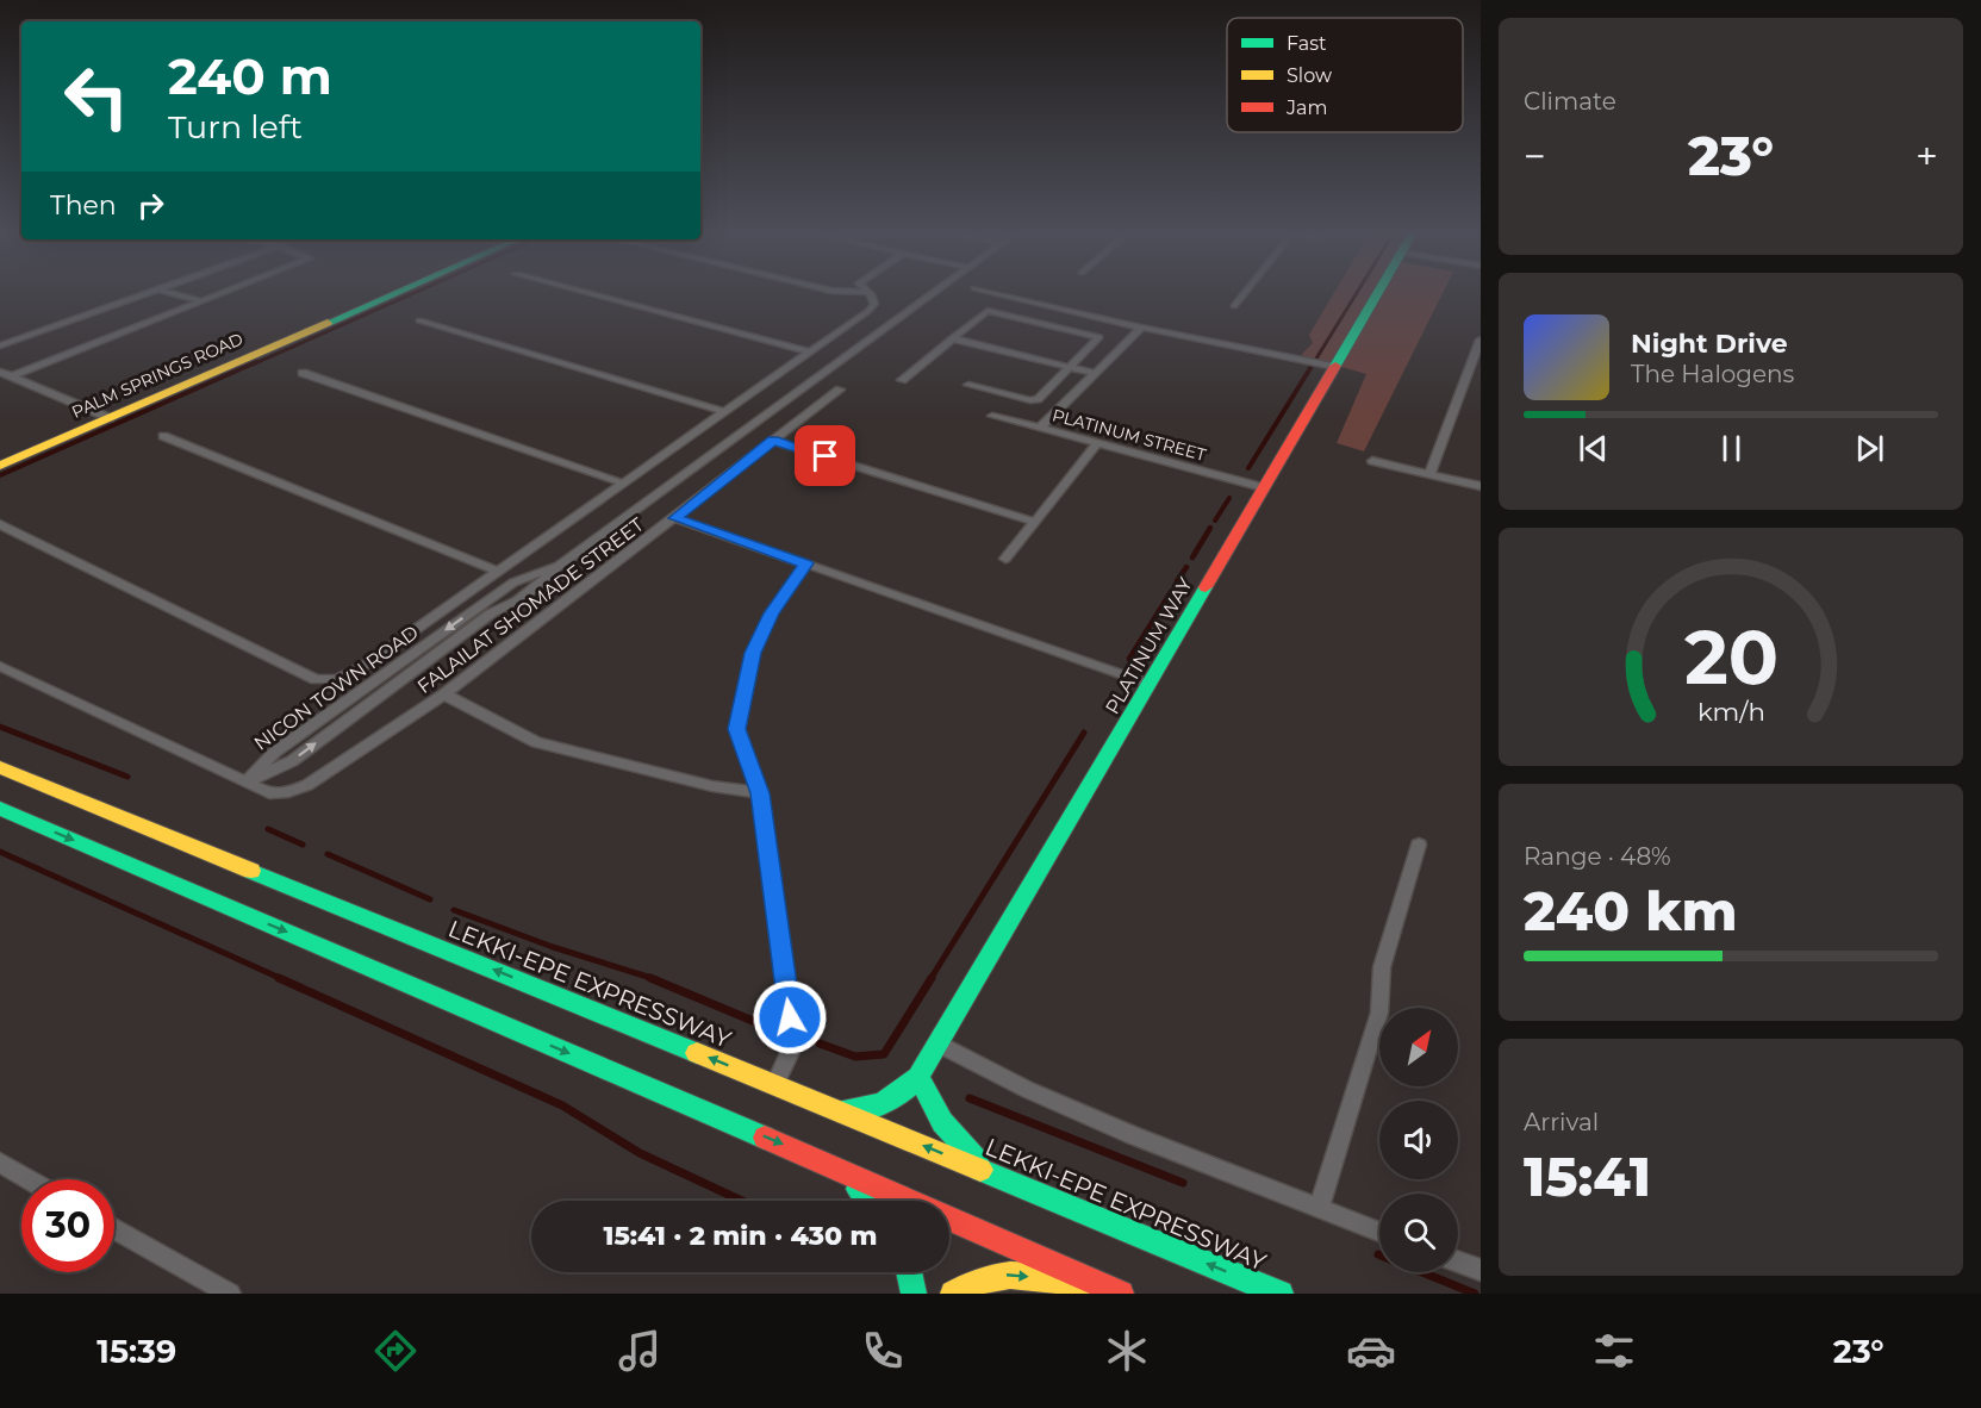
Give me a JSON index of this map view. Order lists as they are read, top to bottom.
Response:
{
  "streets": {
    "main road": ["PALM SPRINGS ROAD", "PLATINUM WAY", "LEKKI-EPE EXPRESSWAY"],
    "street": ["PLATINUM STREET", "FALAILAT SHOMADE STREET", "NICON TOWN ROAD"]
  },
  "crossings": [
    ["PLATINUM STREET", "PLATINUM WAY"],
    ["FALAILAT SHOMADE STREET", "NICON TOWN ROAD"],
    ["PLATINUM WAY", "LEKKI-EPE EXPRESSWAY"]
  ],
  "legend": ["Fast", "Slow", "Jam"],
  "north": "top right",
  "page": {
    "tile": [
      "Climate",
      ["Range · 48%", "240 km"],
      ["Arrival", "15:41"]
    ],
    "turn": ["240 m", "Turn left"],
    "heat": ["−", "23°", "+"],
    "then": "Then",
    "song": ["Night Drive", "The Halogens"],
    "limit": "30",
    "trip": "15:41 · 2 min · 430 m",
    "tabs": ["15:39", "23°"],
    "gauge": ["20", "km/h"]
  }
}
